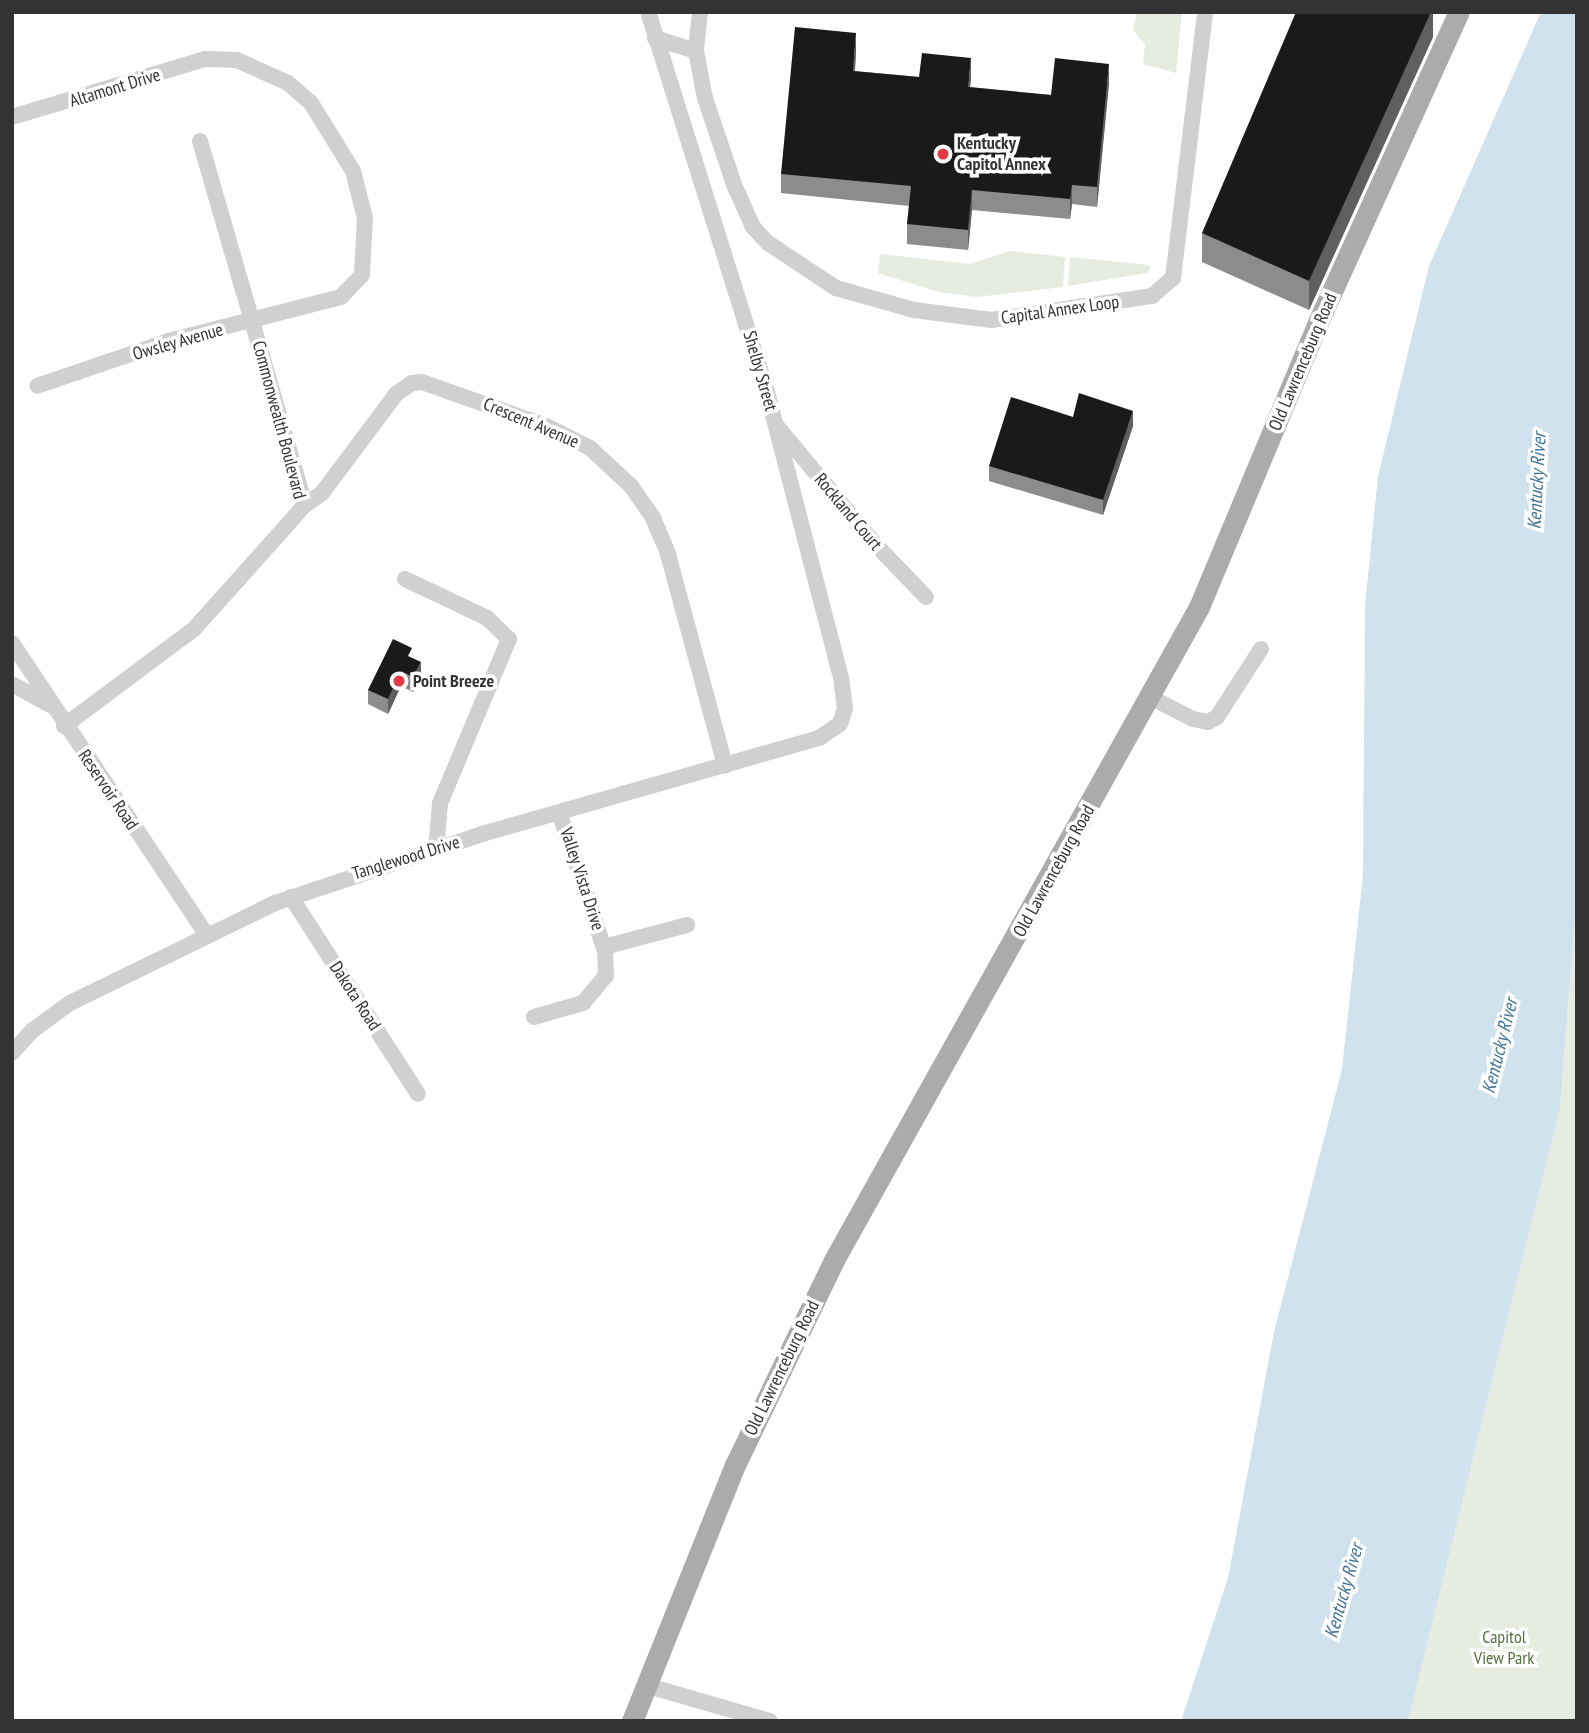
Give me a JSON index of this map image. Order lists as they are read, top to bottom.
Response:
{
  "streets": {
    "main road": ["Old Lawrenceburg Road"],
    "street": [
      "Altamont Drive",
      "Capital Annex Loop",
      "Owsley Avenue",
      "Shelby Street",
      "Commonwealth Boulevard",
      "Crescent Avenue",
      "Rockland Court",
      "Reservoir Road",
      "Tanglewood Drive",
      "Valley Vista Drive",
      "Dakota Road"
    ]
  },
  "crossings": [
    ["Altamont Drive", "Owsley Avenue"],
    ["Owsley Avenue", "Commonwealth Boulevard"],
    ["Shelby Street", "Rockland Court"],
    ["Shelby Street", "Tanglewood Drive"],
    ["Commonwealth Boulevard", "Crescent Avenue"],
    ["Commonwealth Boulevard", "Reservoir Road"],
    ["Crescent Avenue", "Tanglewood Drive"],
    ["Reservoir Road", "Tanglewood Drive"],
    ["Tanglewood Drive", "Valley Vista Drive"],
    ["Tanglewood Drive", "Dakota Road"]
  ],
  "water": ["Kentucky River"],
  "parks": ["Capitol View Park"],
  "places": ["Kentucky Capitol Annex", "Point Breeze"]
}
